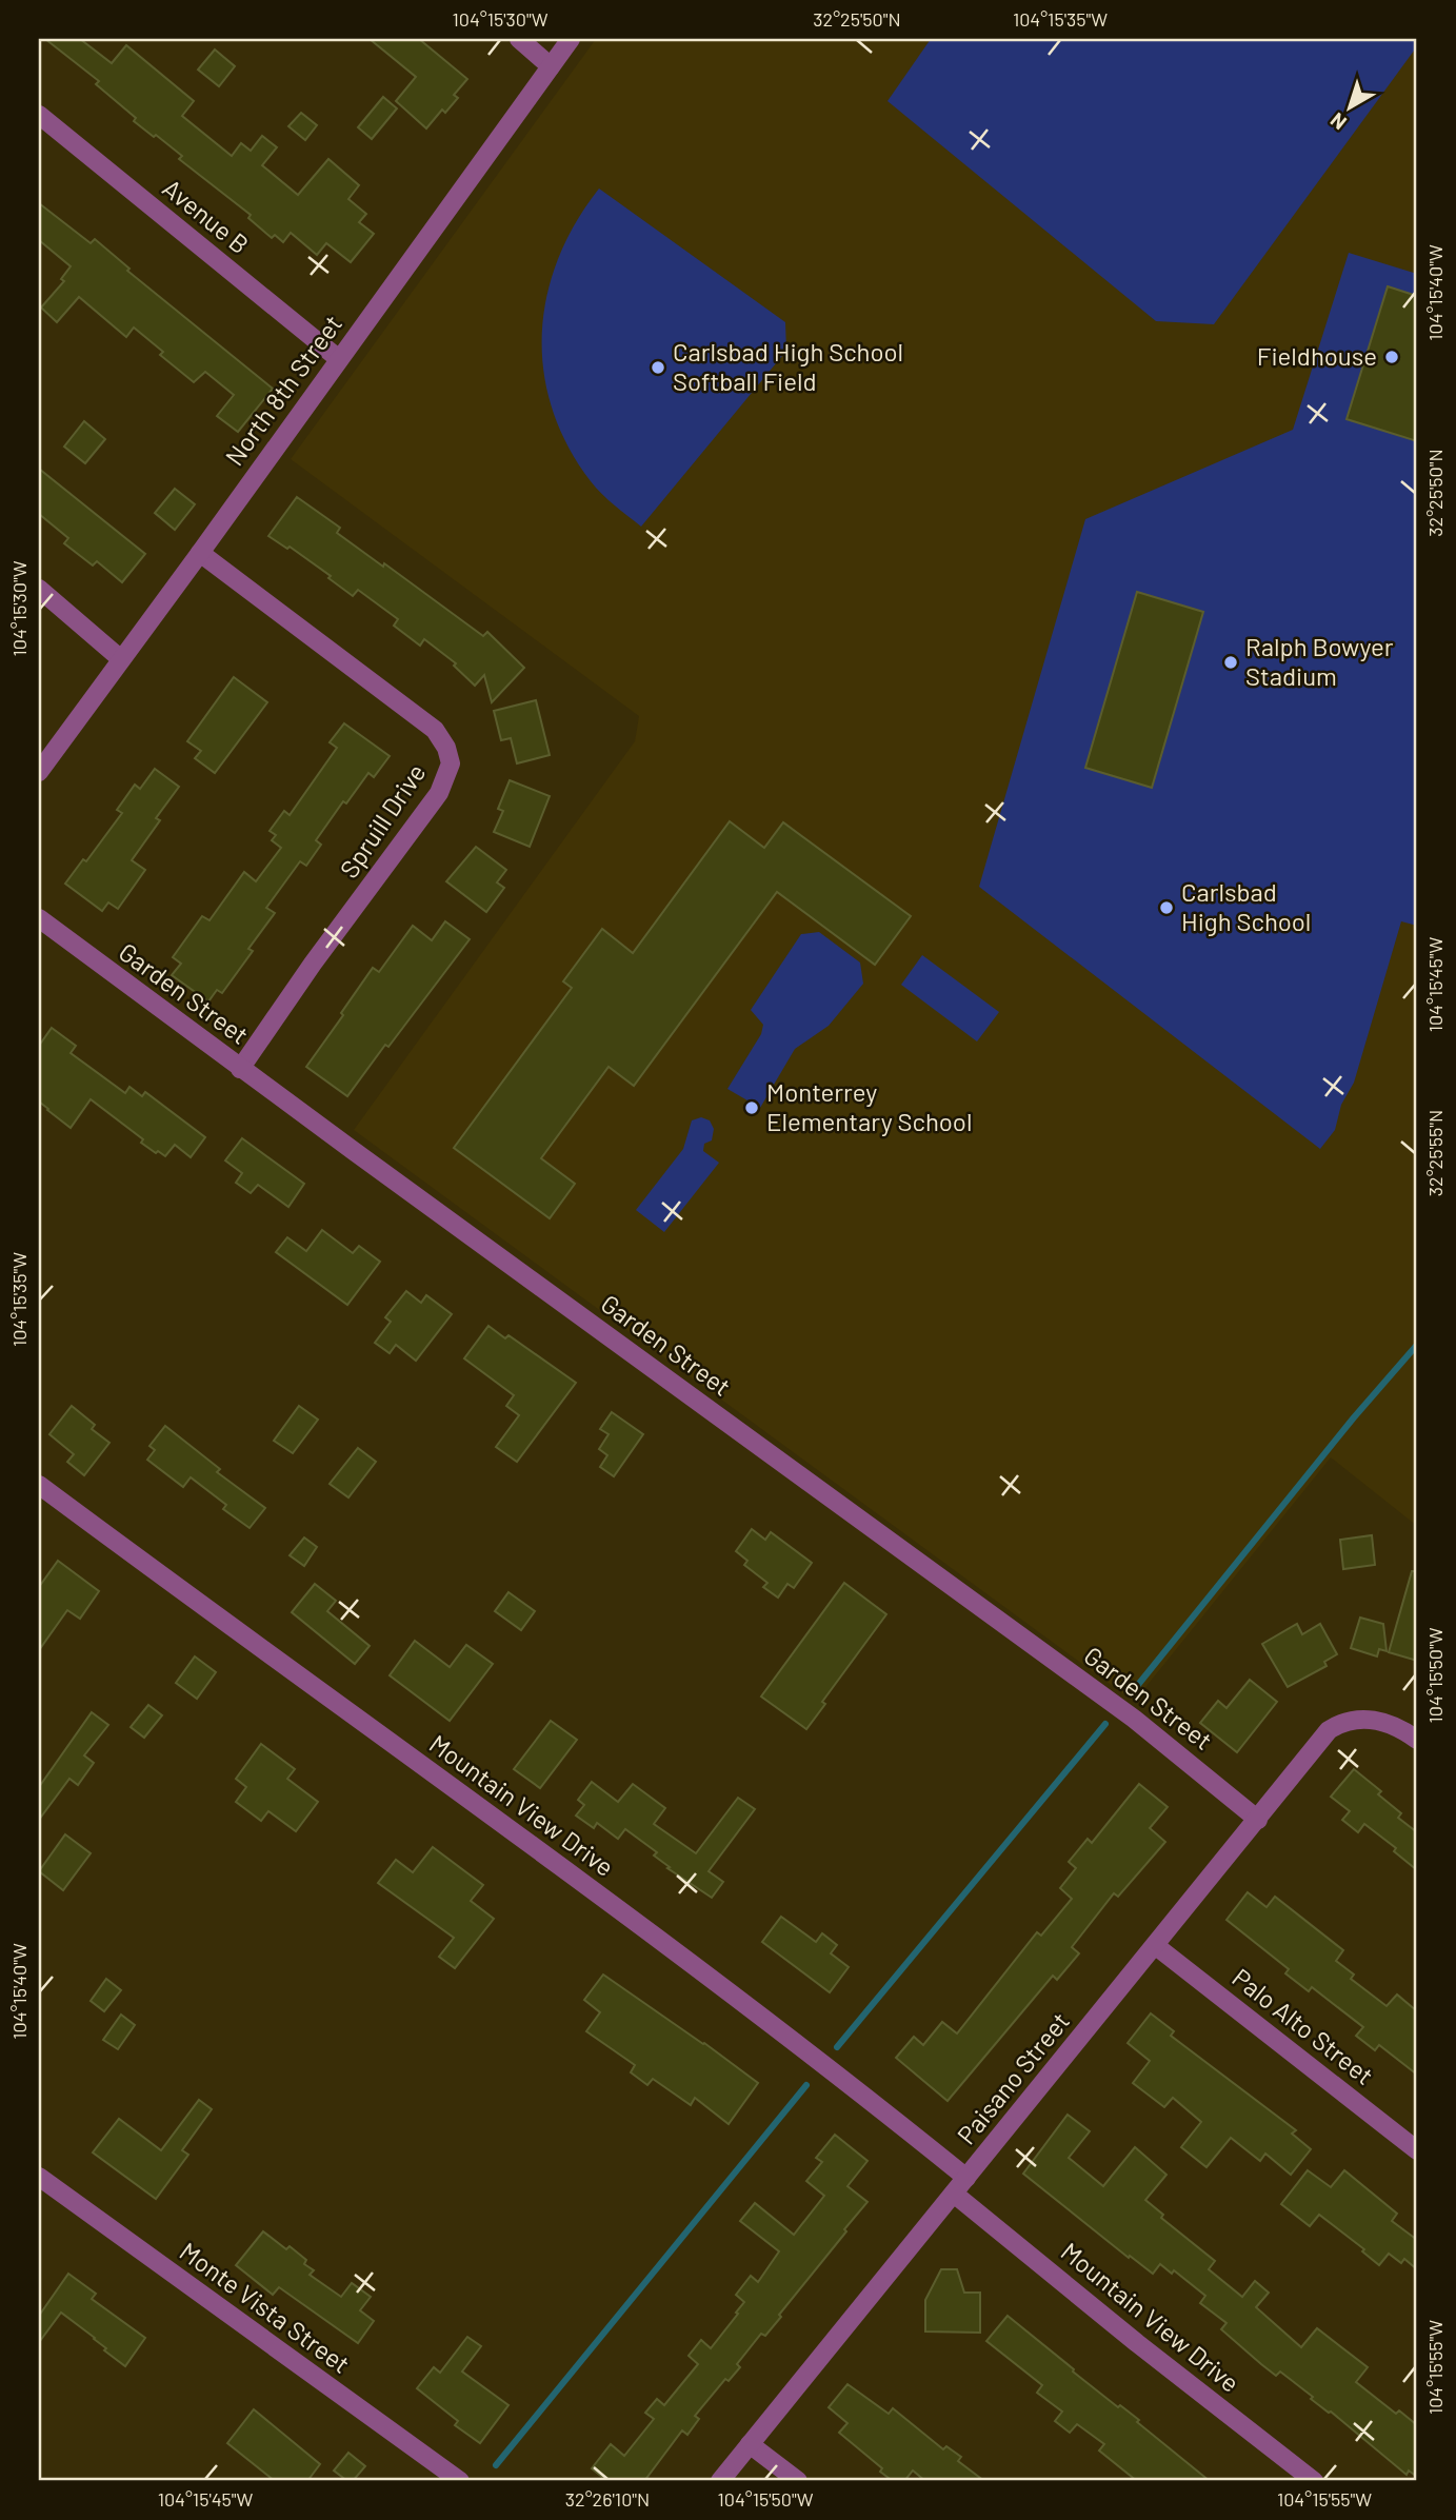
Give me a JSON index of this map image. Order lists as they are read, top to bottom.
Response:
{
  "streets": {
    "street": [
      "Avenue B",
      "North 8th Street",
      "Spruill Drive",
      "Garden Street",
      "Mountain View Drive",
      "Palo Alto Street",
      "Paisano Street",
      "Monte Vista Street"
    ]
  },
  "crossings": [
    ["Avenue B", "North 8th Street"],
    ["North 8th Street", "Spruill Drive"],
    ["Spruill Drive", "Garden Street"],
    ["Garden Street", "Paisano Street"],
    ["Mountain View Drive", "Paisano Street"],
    ["Palo Alto Street", "Paisano Street"]
  ],
  "places": [
    "Fieldhouse",
    "Carlsbad High School Softball Field",
    "Ralph Bowyer Stadium",
    "Carlsbad High School",
    "Monterrey Elementary School"
  ],
  "north": "bottom left",
  "coordinates": [
    "104°15'30\"W",
    "32°25'50\"N",
    "104°15'35\"W",
    "104°15'40\"W",
    "104°15'45\"W",
    "32°25'55\"N",
    "104°15'50\"W",
    "104°15'55\"W",
    "32°26'10\"N"
  ]
}
